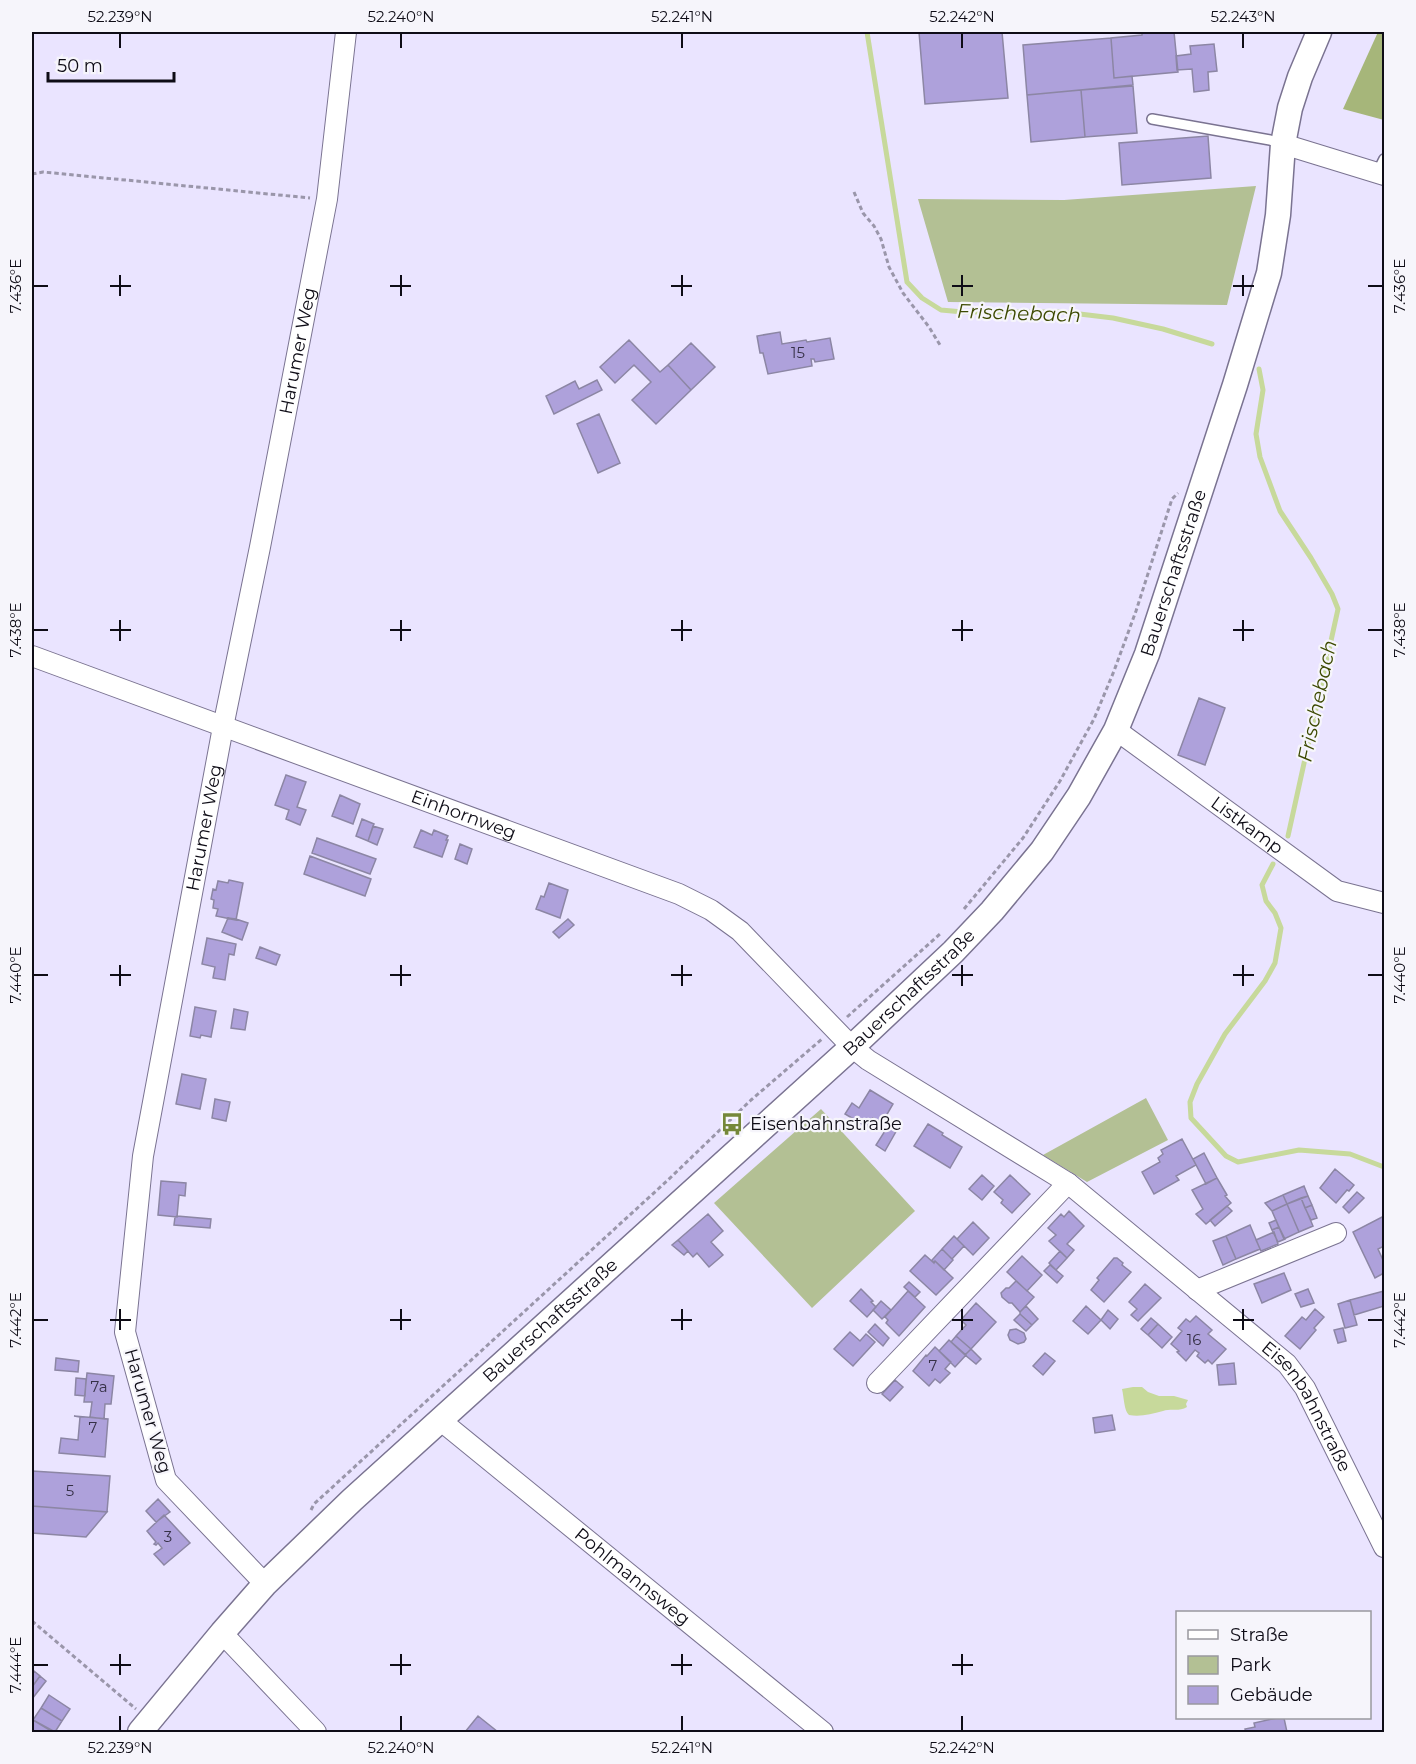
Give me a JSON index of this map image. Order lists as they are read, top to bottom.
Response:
{
  "streets": {
    "street": [
      "Harumer Weg",
      "Bauerschaftsstraße",
      "Einhornweg",
      "Listkamp",
      "Eisenbahnstraße",
      "Pohlmannsweg"
    ]
  },
  "crossings": [
    ["Harumer Weg", "Bauerschaftsstraße"],
    ["Harumer Weg", "Einhornweg"],
    ["Bauerschaftsstraße", "Einhornweg"],
    ["Bauerschaftsstraße", "Listkamp"],
    ["Bauerschaftsstraße", "Eisenbahnstraße"],
    ["Bauerschaftsstraße", "Pohlmannsweg"],
    ["Einhornweg", "Eisenbahnstraße"]
  ],
  "water": ["Frischebach"],
  "places": {
    "bus stop": ["Eisenbahnstraße"]
  },
  "house_numbers": [
    "15",
    "16",
    "7",
    "7a",
    "7",
    "5",
    "3"
  ],
  "legend": ["Straße", "Park", "Gebäude"],
  "scale_bar": "50 m",
  "coordinates": [
    "52.239°N",
    "52.240°N",
    "52.241°N",
    "52.242°N",
    "52.243°N",
    "7.436°E",
    "7.438°E",
    "7.440°E",
    "7.442°E",
    "7.444°E"
  ]
}
